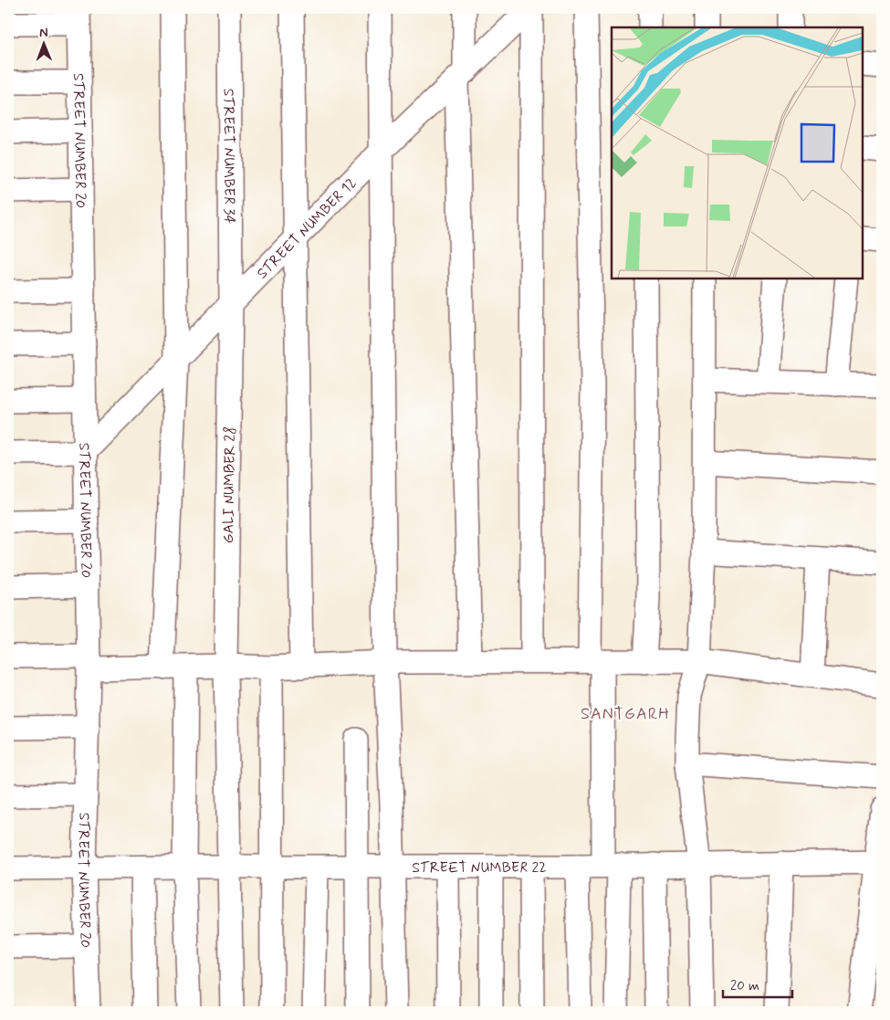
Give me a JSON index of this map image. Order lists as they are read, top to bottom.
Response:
{
  "streets": {
    "street": [
      "STREET NUMBER 20",
      "STREET NUMBER 34",
      "STREET NUMBER 12",
      "GALI NUMBER 28",
      "STREET NUMBER 22"
    ]
  },
  "crossings": [
    ["STREET NUMBER 20", "STREET NUMBER 12"],
    ["STREET NUMBER 20", "STREET NUMBER 22"],
    ["STREET NUMBER 34", "STREET NUMBER 12"],
    ["STREET NUMBER 34", "GALI NUMBER 28"],
    ["STREET NUMBER 12", "GALI NUMBER 28"],
    ["GALI NUMBER 28", "STREET NUMBER 22"]
  ],
  "districts": ["SANTGARH"],
  "scale_bar": "20 m",
  "north": "top"
}
